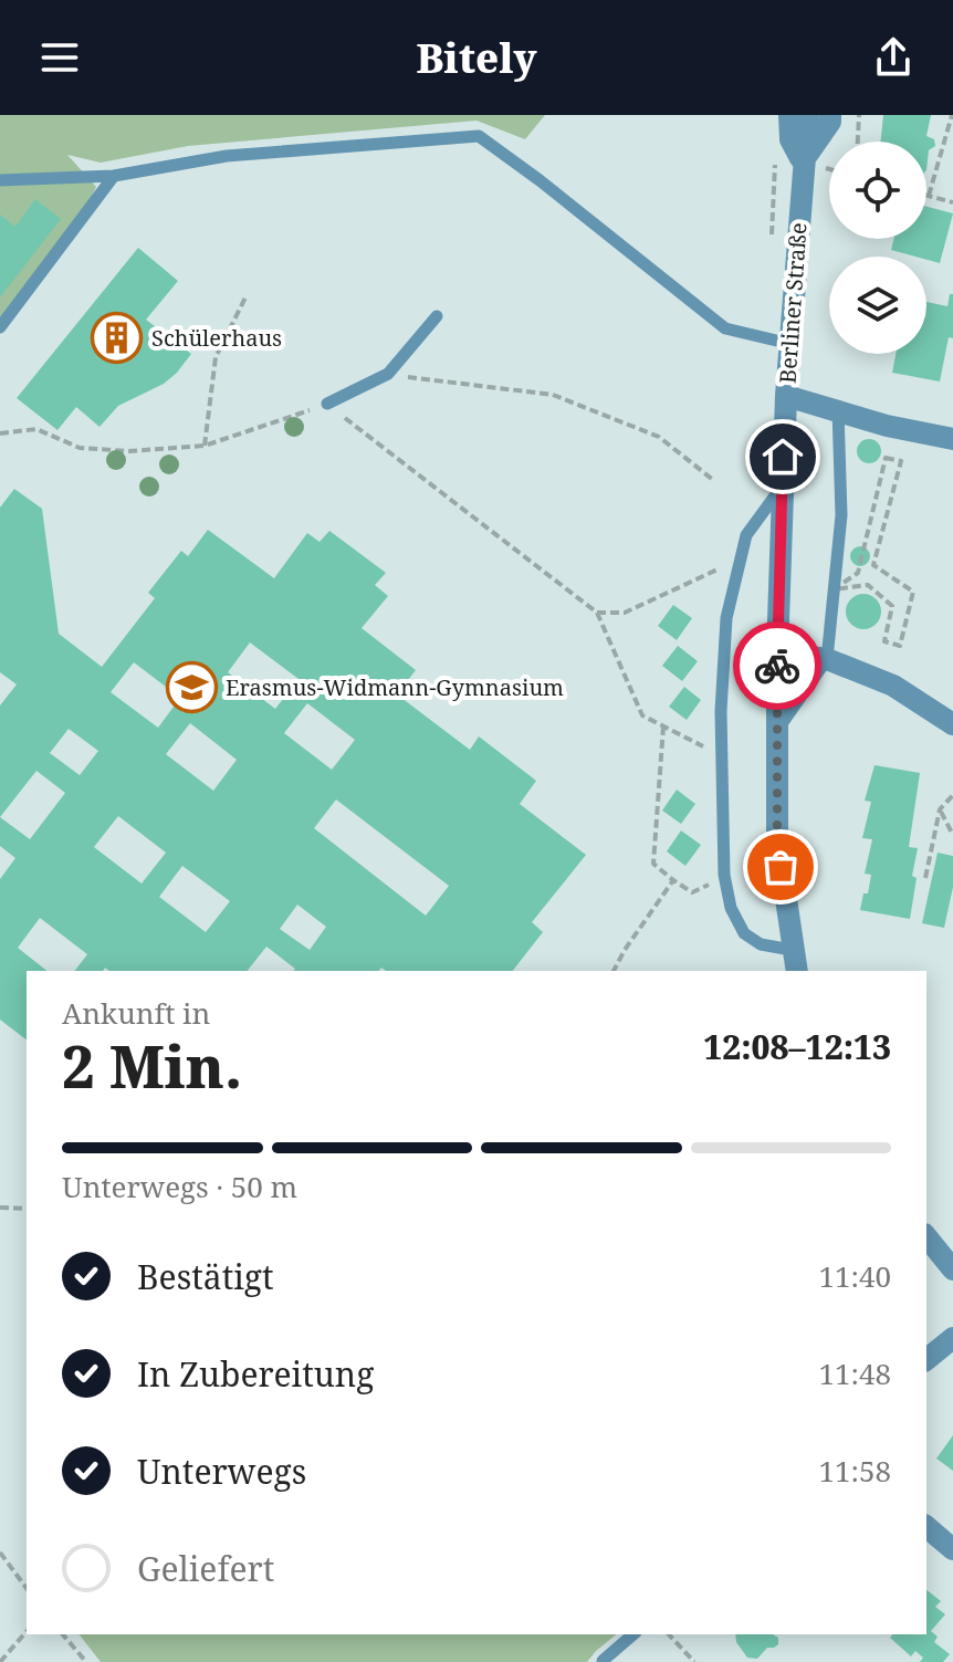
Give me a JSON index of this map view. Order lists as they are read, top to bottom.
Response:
{
  "streets": {
    "street": ["Berliner Straße"]
  },
  "places": {
    "building": ["Schülerhaus"],
    "school or university": ["Erasmus-Widmann-Gymnasium"]
  },
  "page": {
    "header": "Bitely",
    "heading": ["2 Min.", "Ankunft in", "12:08–12:13"],
    "bar": "Unterwegs · 50 m",
    "list": [
      ["Bestätigt", "11:40"],
      ["In Zubereitung", "11:48"],
      ["Unterwegs", "11:58"],
      "Geliefert"
    ]
  }
}
